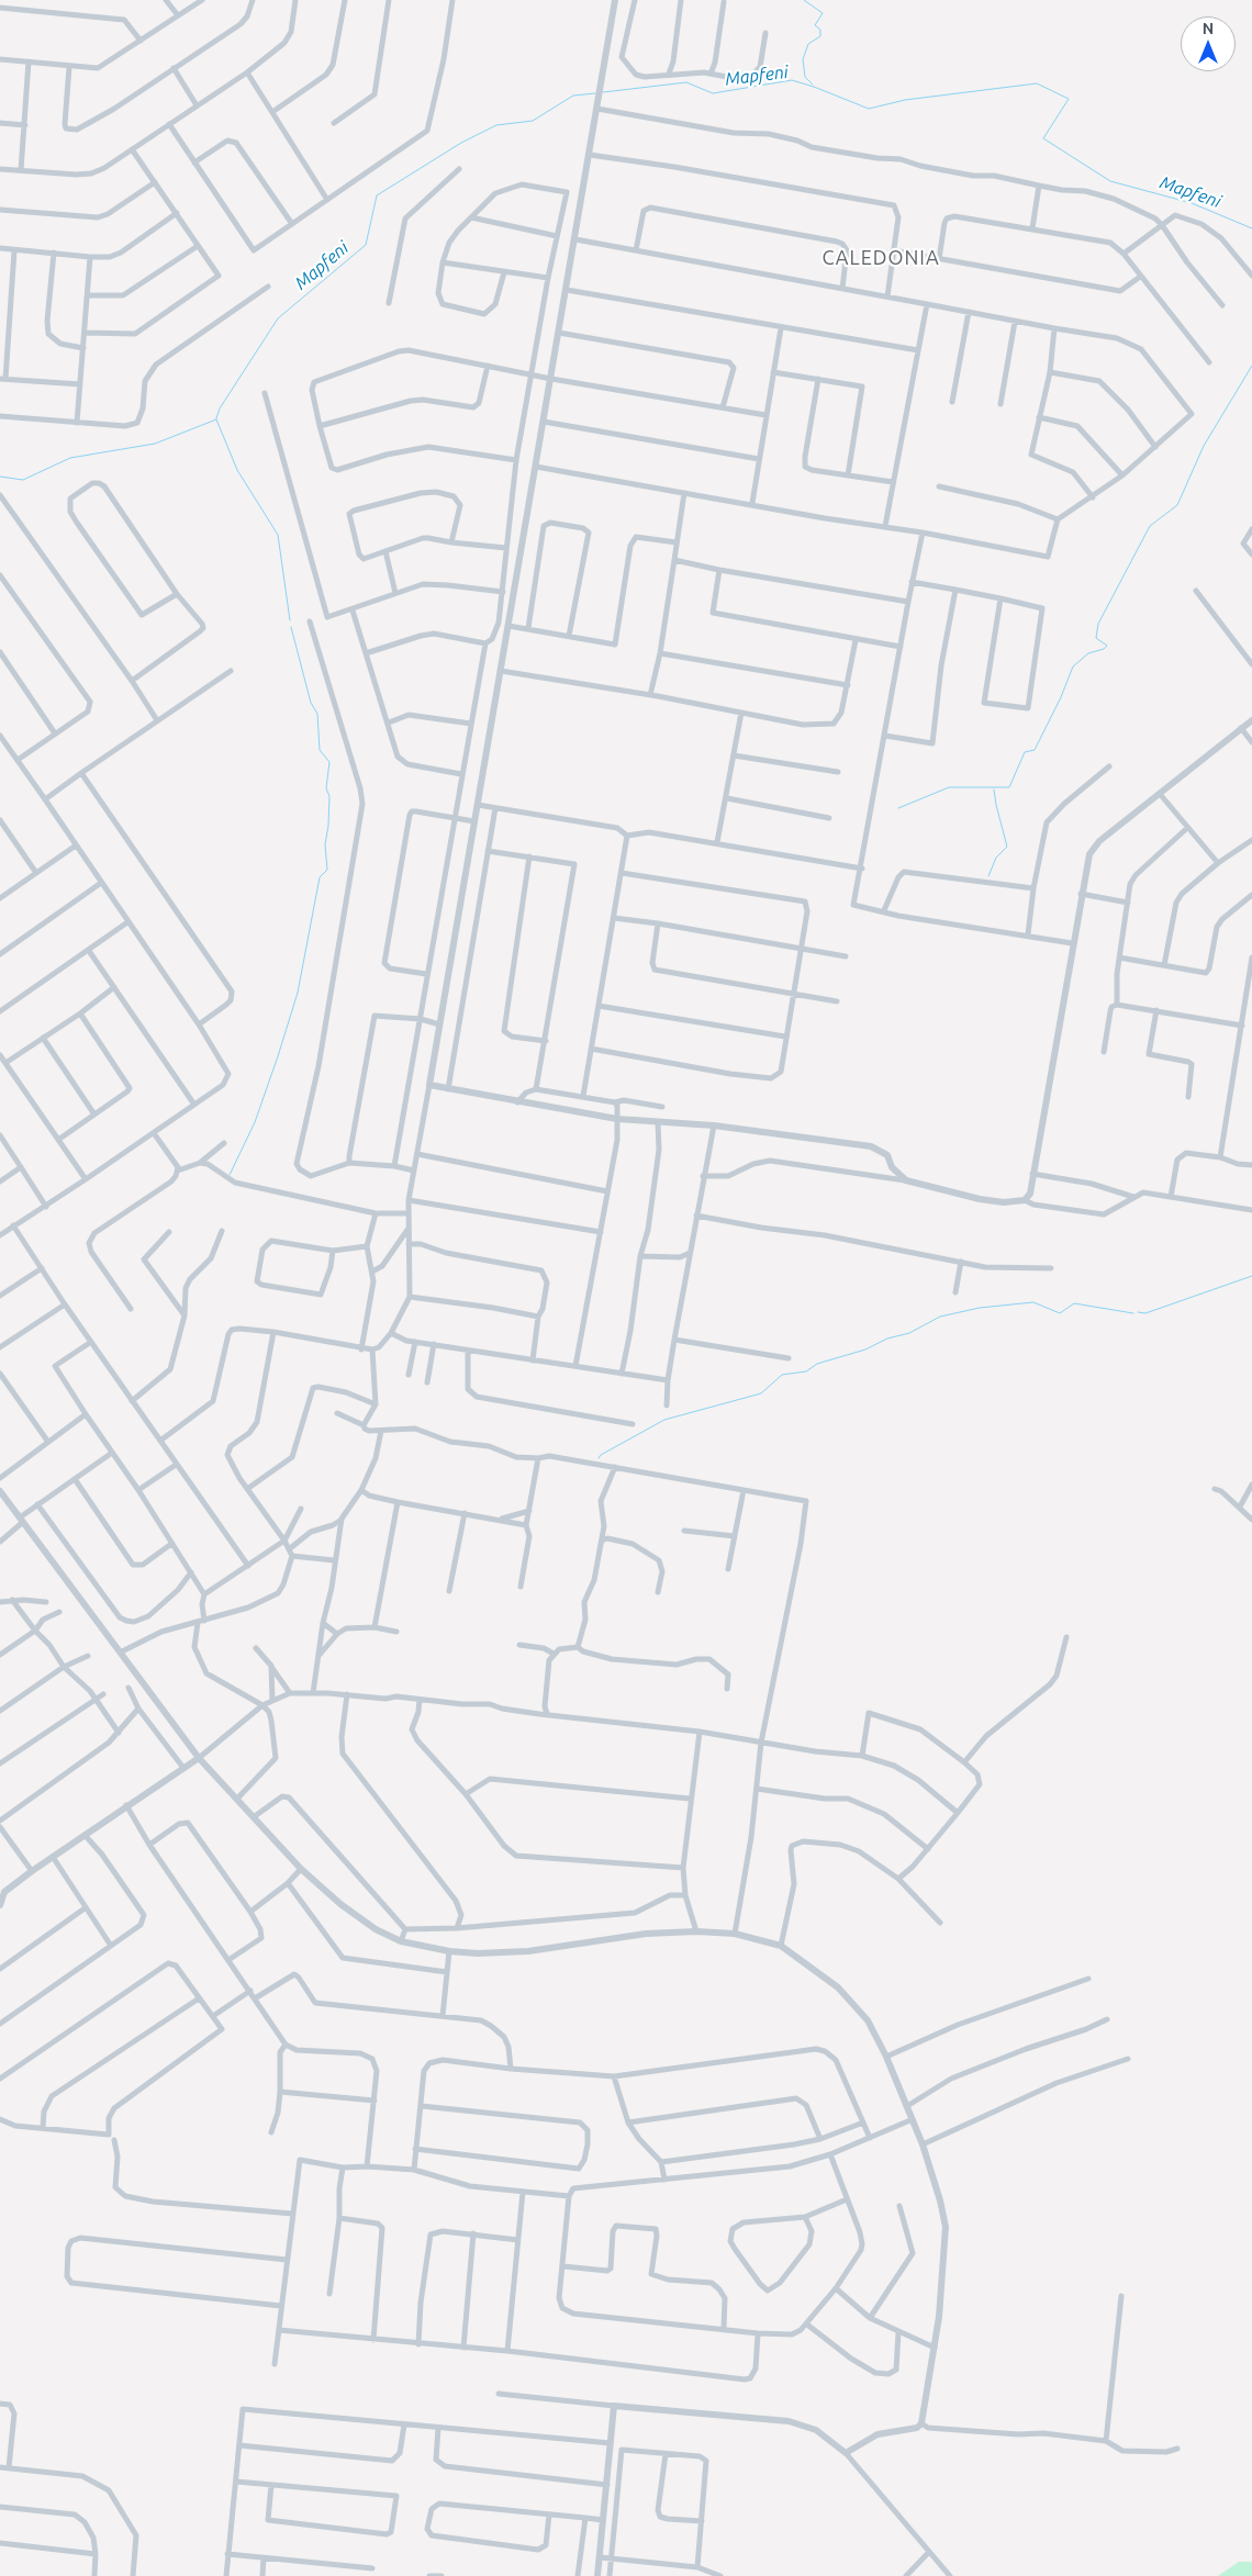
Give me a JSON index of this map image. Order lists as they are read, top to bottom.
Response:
{
  "districts": ["CALEDONIA"],
  "water": ["Mapfeni"],
  "north": "top"
}
